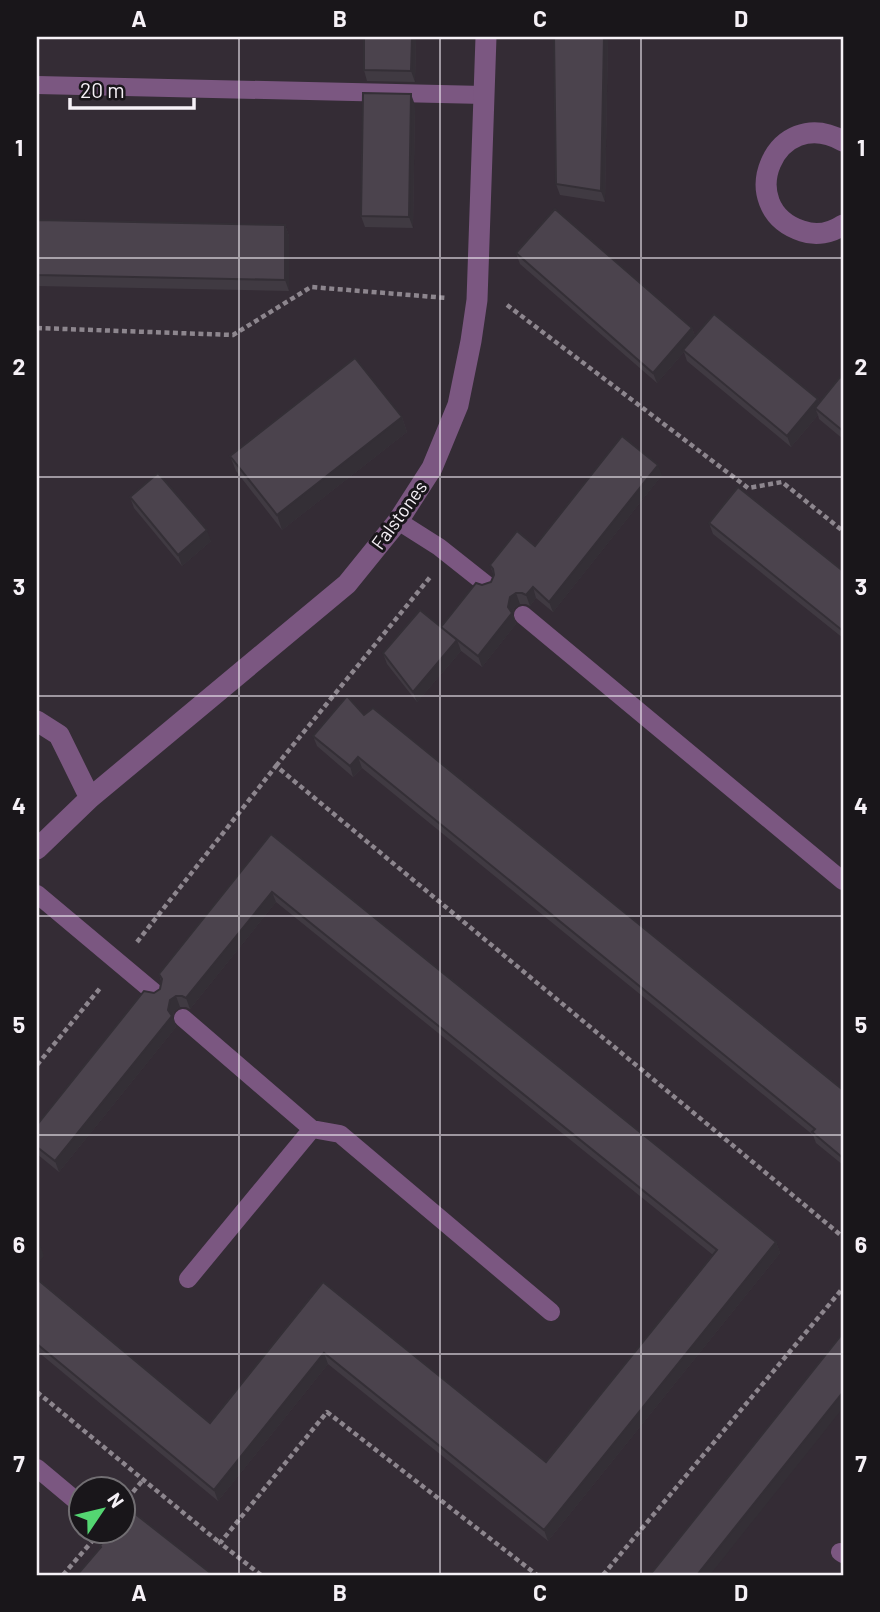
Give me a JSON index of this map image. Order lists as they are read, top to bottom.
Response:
{
  "streets": {
    "street": ["Falstones"]
  },
  "scale_bar": "20 m",
  "north": "top right",
  "grid": {
    "columns": [
      "A",
      "B",
      "C",
      "D"
    ],
    "rows": [
      "1",
      "2",
      "3",
      "4",
      "5",
      "6",
      "7"
    ]
  }
}
